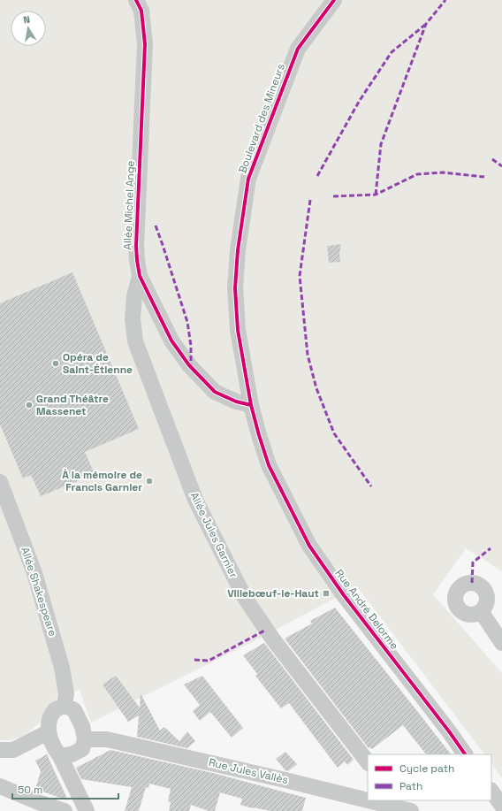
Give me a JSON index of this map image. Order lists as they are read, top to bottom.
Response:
{
  "streets": {
    "street": [
      "Boulevard des Mineurs",
      "Allée Michel Ange",
      "Allée Jules Garnier",
      "Allée Shakespeare",
      "Rue André Delorme",
      "Rue Jules Vallès"
    ]
  },
  "crossings": [
    ["Boulevard des Mineurs", "Allée Michel Ange"],
    ["Boulevard des Mineurs", "Rue André Delorme"],
    ["Allée Michel Ange", "Allée Jules Garnier"],
    ["Allée Shakespeare", "Rue Jules Vallès"]
  ],
  "places": {
    "other": ["Opéra de Saint-Étienne", "Grand Théâtre Massenet", "À la mémoire de Francis Garnier"],
    "transit": ["Villebœuf-le-Haut"]
  },
  "legend": ["Cycle path", "Path"],
  "scale_bar": "50 m",
  "north": "top"
}
